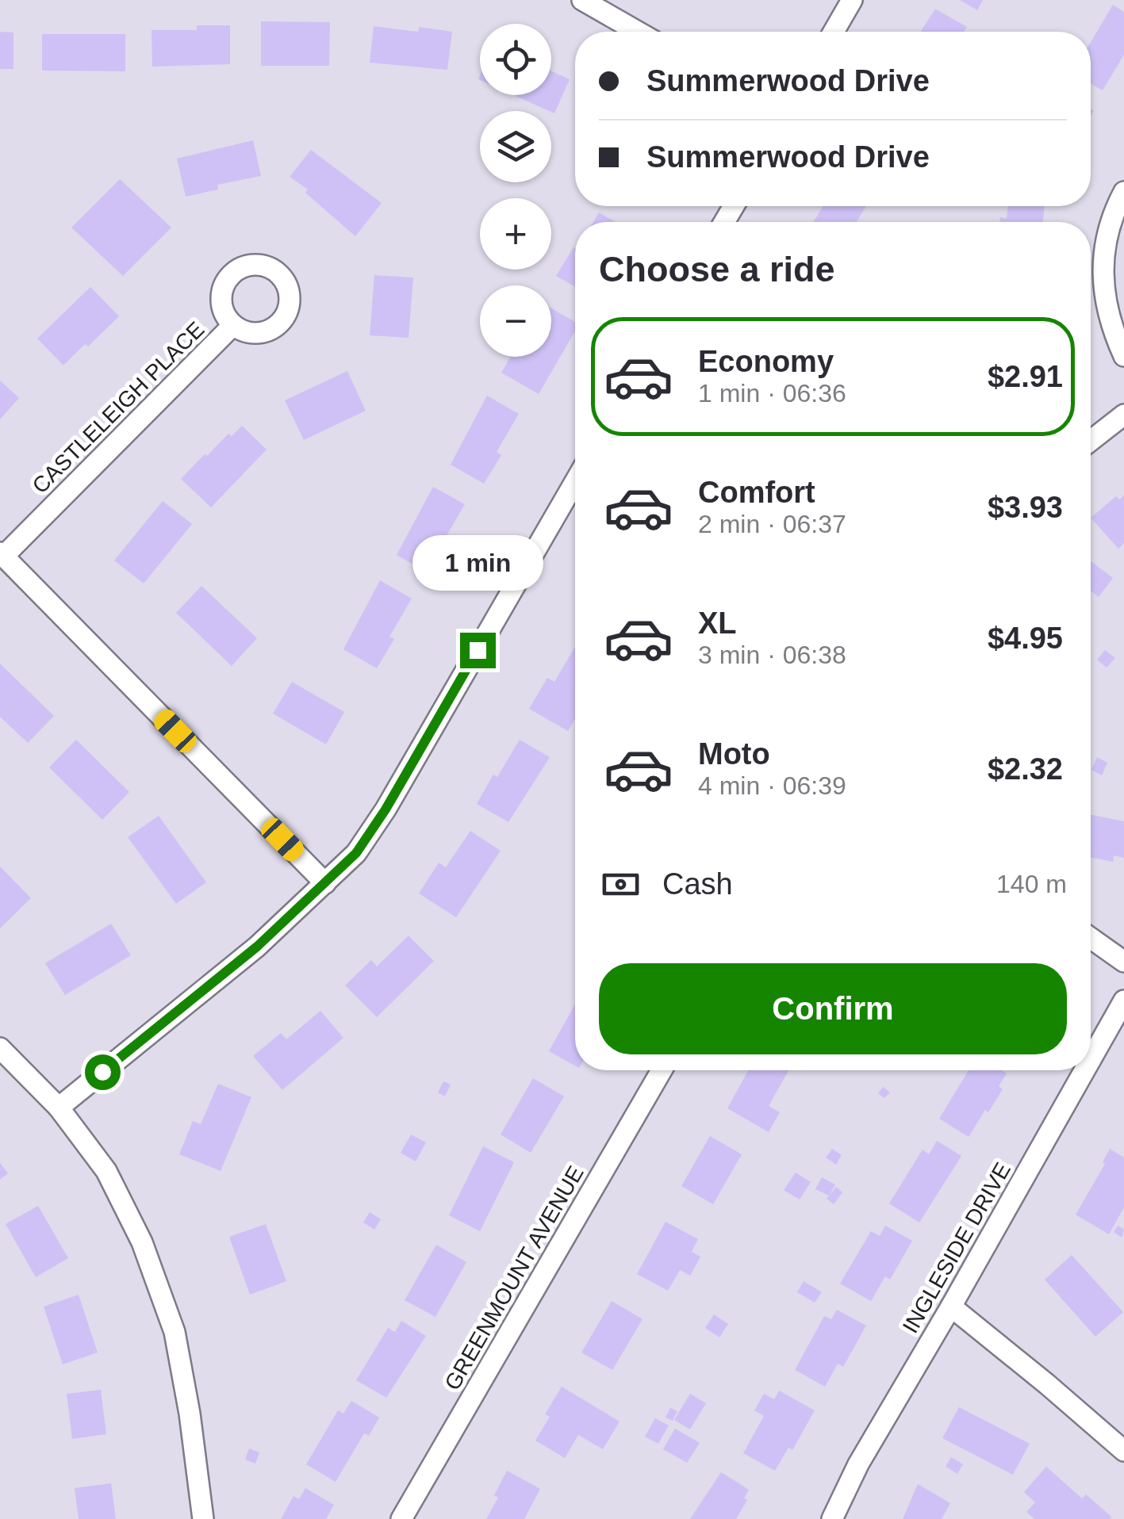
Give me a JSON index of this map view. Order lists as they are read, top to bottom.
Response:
{
  "streets": {
    "street": ["CASTLELEIGH PLACE", "INGLESIDE DRIVE", "GREENMOUNT AVENUE"]
  },
  "page": {
    "map_buttons": ["+", "−"],
    "banner": ["Summerwood Drive", "Summerwood Drive"],
    "heading": "Choose a ride",
    "list": [
      {
        "name": "Economy",
        "note": "1 min · 06:36",
        "value": "$2.91"
      },
      {
        "name": "Comfort",
        "note": "2 min · 06:37",
        "value": "$3.93"
      },
      {
        "name": "XL",
        "note": "3 min · 06:38",
        "value": "$4.95"
      },
      {
        "name": "Moto",
        "note": "4 min · 06:39",
        "value": "$2.32"
      }
    ],
    "bubble": "1 min",
    "pay": ["Cash", "140 m"],
    "buttons": "Confirm"
  }
}
